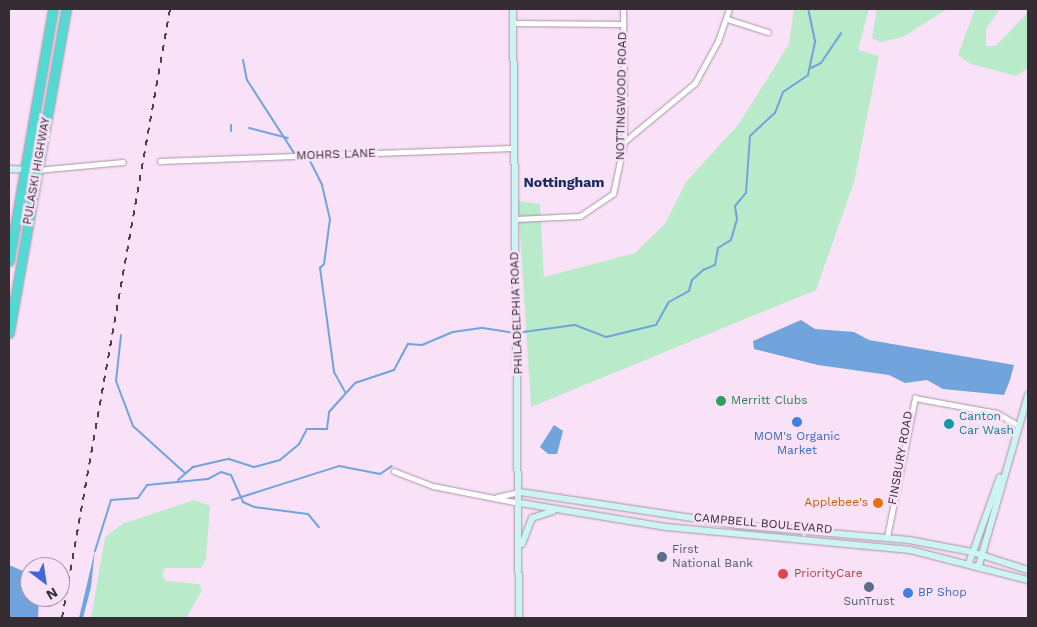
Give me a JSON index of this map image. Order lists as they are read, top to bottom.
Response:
{
  "streets": {
    "highway": ["PULASKI HIGHWAY"],
    "main road": ["PHILADELPHIA ROAD", "CAMPBELL BOULEVARD"],
    "street": ["NOTTINGWOOD ROAD", "MOHRS LANE", "FINSBURY ROAD"]
  },
  "crossings": [
    ["NOTTINGWOOD ROAD", "PHILADELPHIA ROAD"],
    ["MOHRS LANE", "PHILADELPHIA ROAD"],
    ["PHILADELPHIA ROAD", "CAMPBELL BOULEVARD"],
    ["FINSBURY ROAD", "CAMPBELL BOULEVARD"]
  ],
  "districts": ["Nottingham"],
  "places": [
    "Merritt Clubs",
    "MOM's Organic Market",
    "Canton Car Wash",
    "Applebee's",
    "First National Bank",
    "PriorityCare",
    "SunTrust",
    "BP Shop"
  ],
  "north": "bottom right"
}
